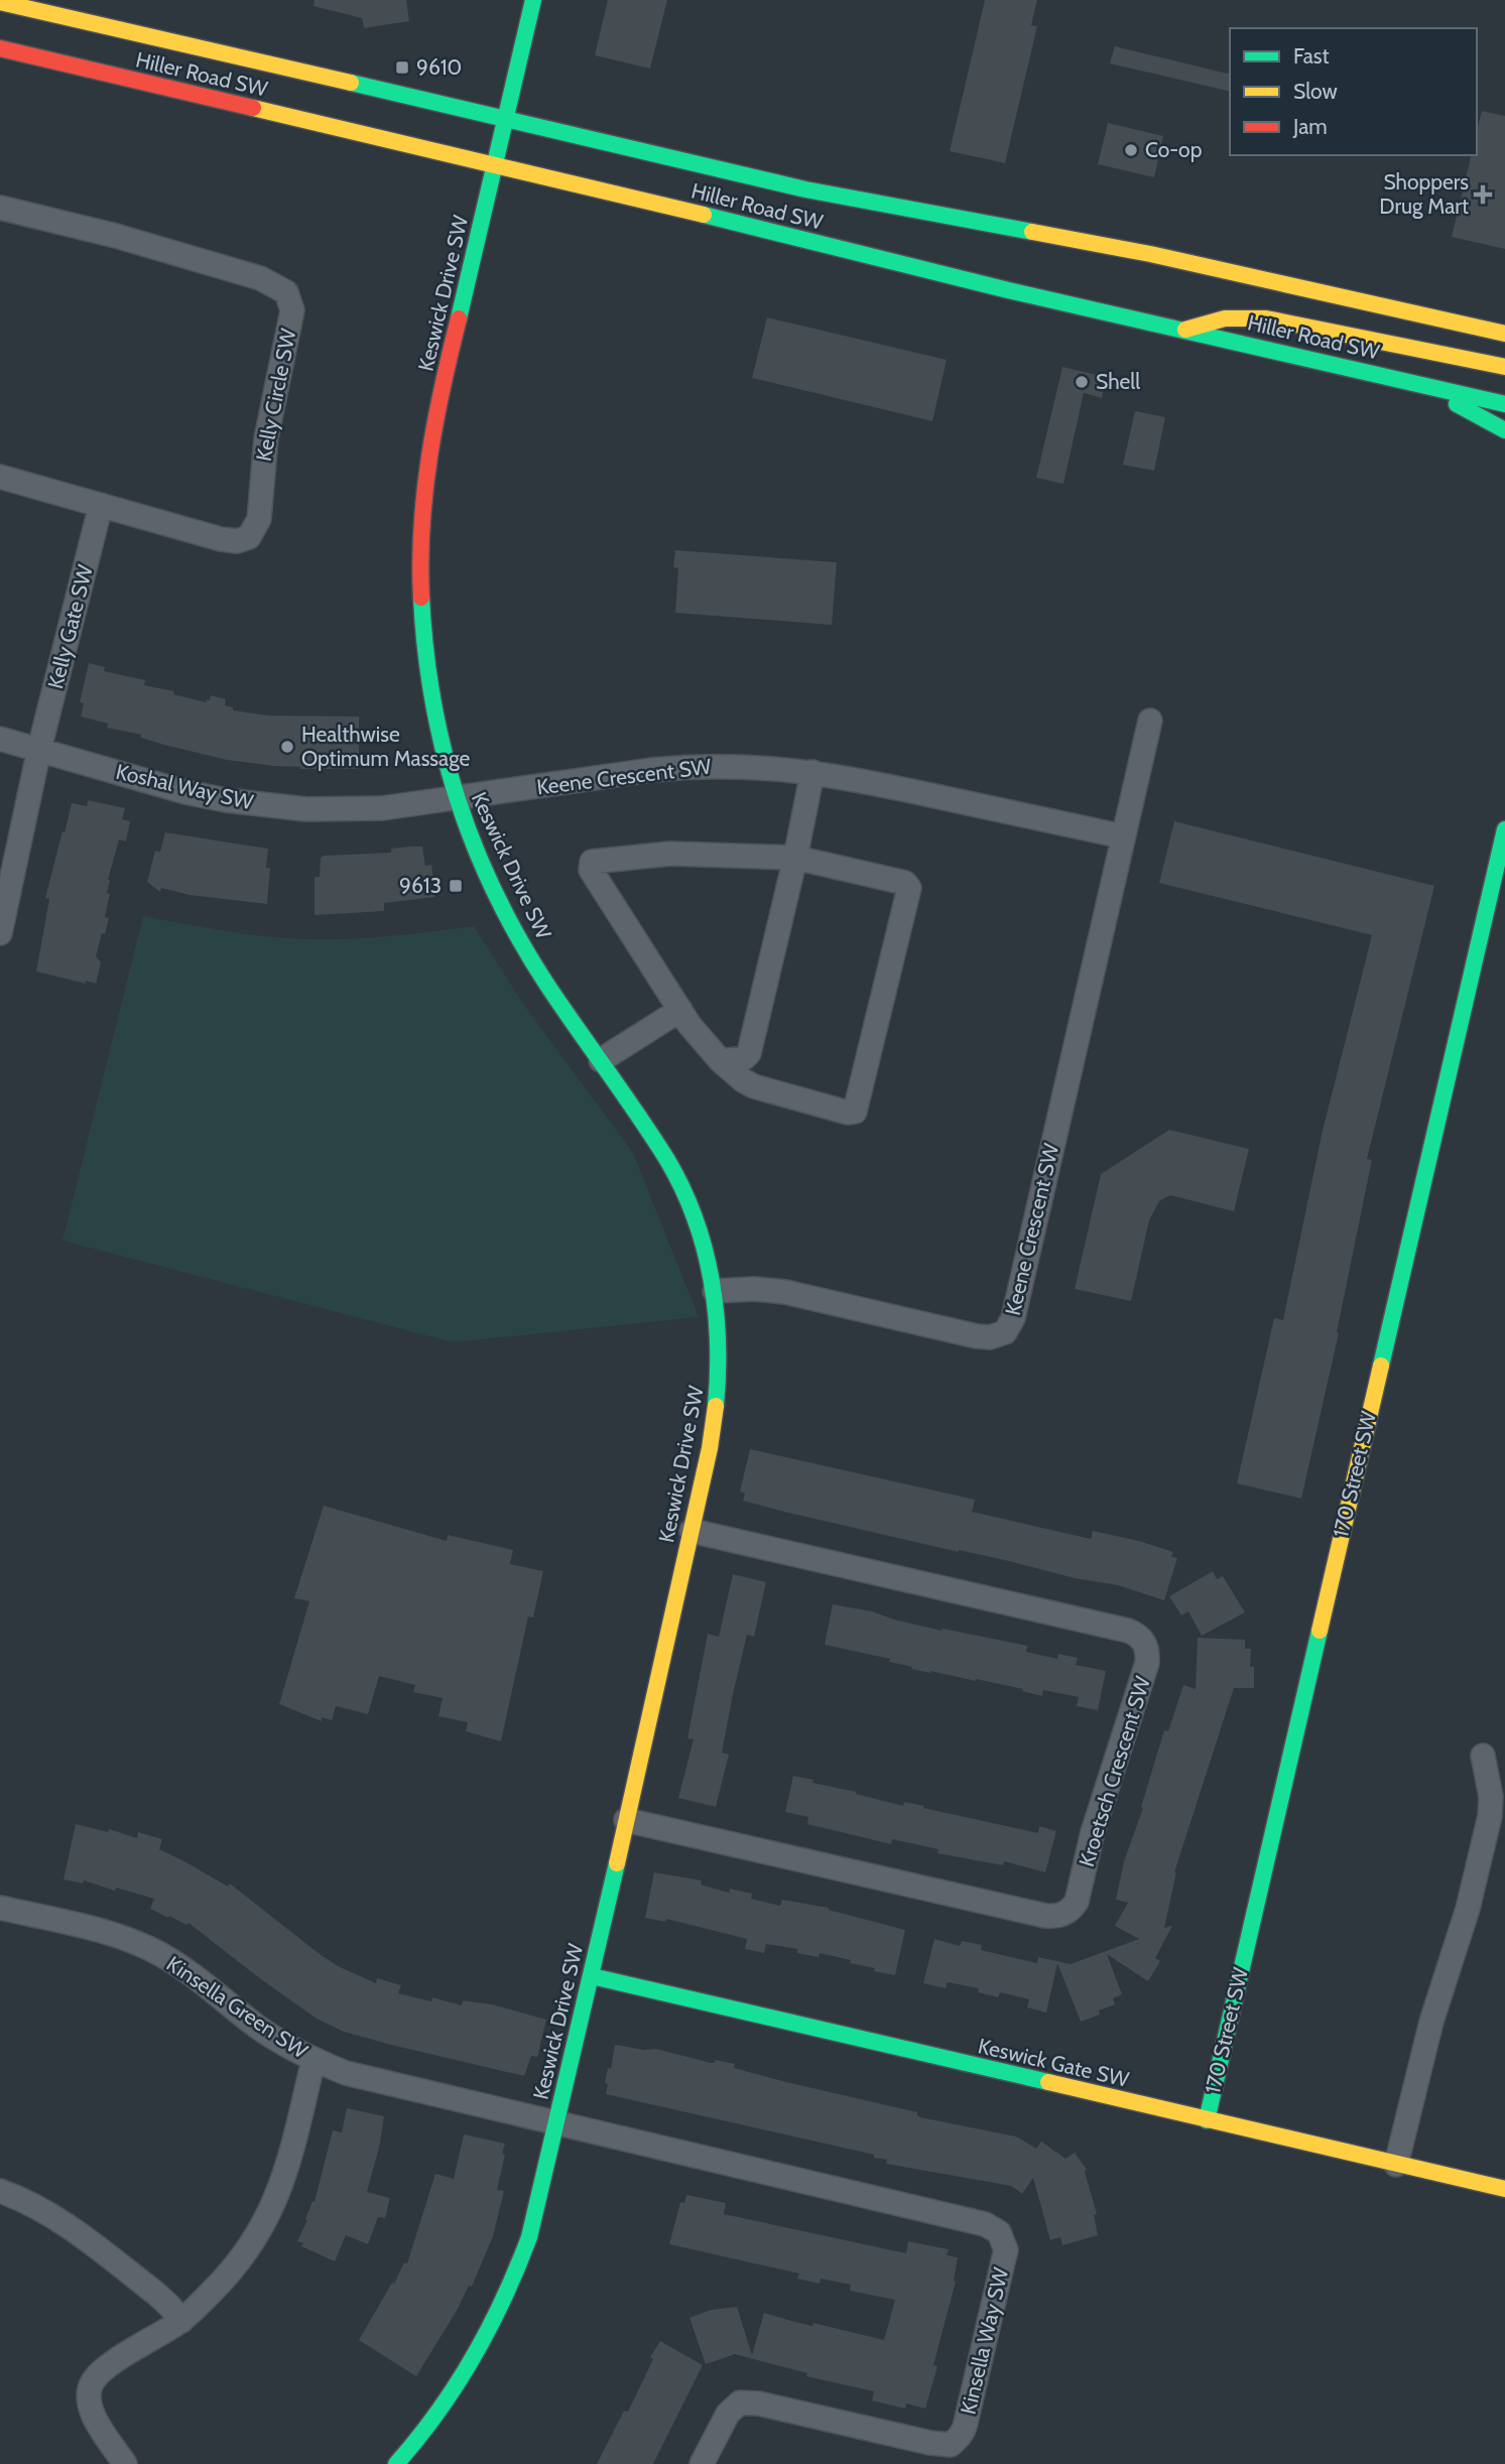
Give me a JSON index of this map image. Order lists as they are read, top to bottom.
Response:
{
  "streets": {
    "main road": [
      "Hiller Road SW",
      "Keswick Drive SW",
      "170 Street SW",
      "Keswick Gate SW"
    ],
    "street": [
      "Kelly Circle SW",
      "Kelly Gate SW",
      "Keene Crescent SW",
      "Koshal Way SW",
      "Kroetsch Crescent SW",
      "Kinsella Green SW",
      "Kinsella Way SW"
    ]
  },
  "crossings": [
    ["Hiller Road SW", "Keswick Drive SW"],
    ["Keswick Drive SW", "Keene Crescent SW"],
    ["Keswick Drive SW", "Koshal Way SW"],
    ["Keswick Drive SW", "Kroetsch Crescent SW"],
    ["Keswick Drive SW", "Kinsella Green SW"],
    ["Keswick Drive SW", "Keswick Gate SW"],
    ["Keswick Drive SW", "Kinsella Way SW"],
    ["Kelly Circle SW", "Kelly Gate SW"],
    ["Kelly Gate SW", "Koshal Way SW"],
    ["Keene Crescent SW", "Koshal Way SW"],
    ["170 Street SW", "Keswick Gate SW"],
    ["Kinsella Green SW", "Kinsella Way SW"]
  ],
  "places": {
    "transit": ["9610", "9613"],
    "other": ["Co-op", "Shell", "Healthwise Optimum Massage"],
    "health": ["Shoppers Drug Mart"]
  },
  "legend": ["Fast", "Slow", "Jam"]
}
